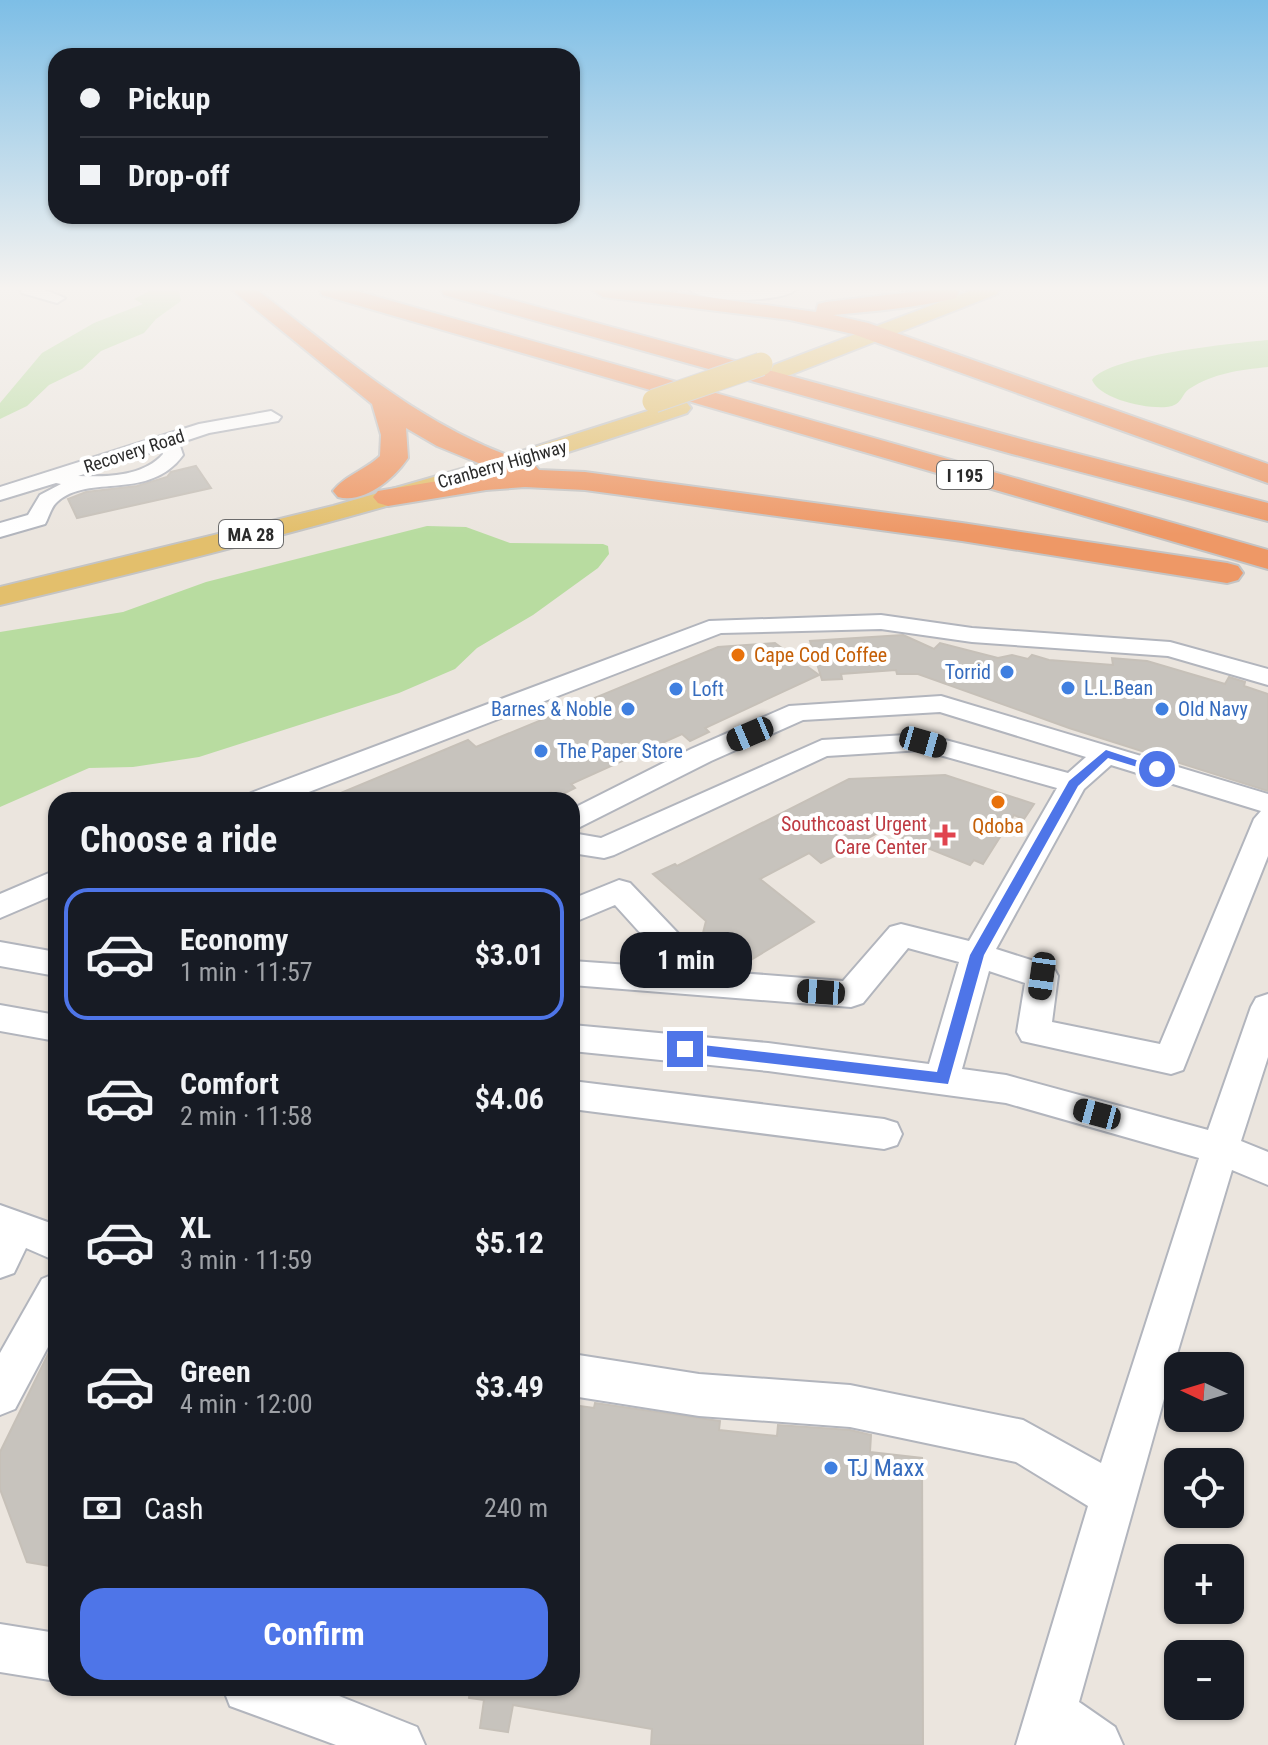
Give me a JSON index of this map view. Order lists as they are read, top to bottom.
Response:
{
  "streets": {
    "highway": ["I 195"],
    "main road": ["Cranberry Highway", "MA 28"],
    "street": ["Recovery Road"]
  },
  "places": {
    "other": [
      "Cape Cod Coffee",
      "Torrid",
      "L.L.Bean",
      "Loft",
      "Barnes & Noble",
      "Old Navy",
      "The Paper Store",
      "Qdoba",
      "TJ Maxx"
    ],
    "health": ["Southcoast Urgent Care Center"]
  },
  "north": "left",
  "page": {
    "banner": ["Pickup", "Drop-off"],
    "heading": "Choose a ride",
    "list": [
      {
        "name": "Economy",
        "note": "1 min · 11:57",
        "value": "$3.01"
      },
      {
        "name": "Comfort",
        "note": "2 min · 11:58",
        "value": "$4.06"
      },
      {
        "name": "XL",
        "note": "3 min · 11:59",
        "value": "$5.12"
      },
      {
        "name": "Green",
        "note": "4 min · 12:00",
        "value": "$3.49"
      }
    ],
    "bubble": "1 min",
    "map_buttons": ["+", "−"],
    "pay": ["Cash", "240 m"],
    "buttons": "Confirm"
  }
}
